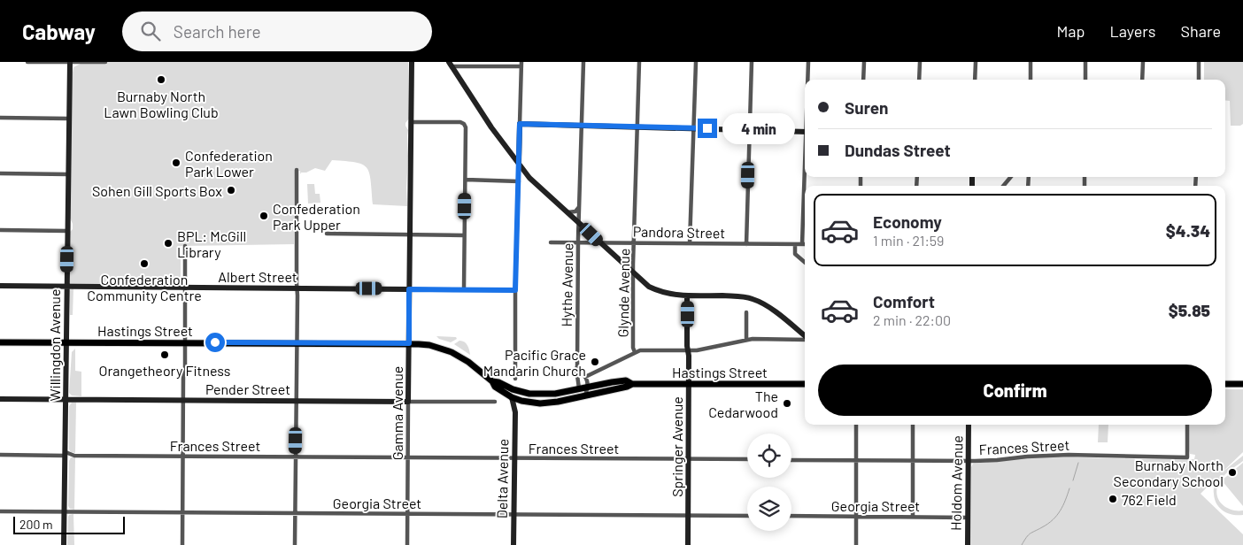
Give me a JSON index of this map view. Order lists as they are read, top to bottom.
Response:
{
  "streets": {
    "main road": ["Hastings Street"],
    "street": [
      "Pandora Street",
      "Albert Street",
      "Hythe Avenue",
      "Glynde Avenue",
      "Willingdon Avenue",
      "Pender Street",
      "Gamma Avenue",
      "Frances Street",
      "Springer Avenue",
      "Delta Avenue",
      "Holdom Avenue",
      "Georgia Street"
    ]
  },
  "crossings": [
    ["Pandora Street", "Hythe Avenue"],
    ["Pandora Street", "Glynde Avenue"],
    ["Albert Street", "Willingdon Avenue"],
    ["Albert Street", "Gamma Avenue"],
    ["Hythe Avenue", "Hastings Street"],
    ["Hastings Street", "Willingdon Avenue"],
    ["Hastings Street", "Gamma Avenue"],
    ["Hastings Street", "Springer Avenue"],
    ["Hastings Street", "Delta Avenue"],
    ["Willingdon Avenue", "Pender Street"],
    ["Willingdon Avenue", "Frances Street"],
    ["Willingdon Avenue", "Georgia Street"],
    ["Pender Street", "Gamma Avenue"],
    ["Gamma Avenue", "Frances Street"],
    ["Gamma Avenue", "Georgia Street"],
    ["Frances Street", "Springer Avenue"],
    ["Frances Street", "Delta Avenue"],
    ["Frances Street", "Holdom Avenue"],
    ["Springer Avenue", "Georgia Street"],
    ["Delta Avenue", "Georgia Street"],
    ["Holdom Avenue", "Georgia Street"]
  ],
  "places": [
    "Burnaby North Lawn Bowling Club",
    "Confederation Park Lower",
    "Sohen Gill Sports Box",
    "Confederation Park Upper",
    "BPL: McGill Library",
    "Confederation Community Centre",
    "Orangetheory Fitness",
    "Pacific Grace Mandarin Church",
    "The Cedarwood",
    "Burnaby North Secondary School",
    "762 Field"
  ],
  "scale_bar": "200 m",
  "page": {
    "header": "Cabway",
    "search": "Search here",
    "nav": ["Map", "Layers", "Share"],
    "banner": ["Suren", "Dundas Street"],
    "bubble": "4 min",
    "list": [
      {
        "name": "Economy",
        "note": "1 min · 21:59",
        "value": "$4.34"
      },
      {
        "name": "Comfort",
        "note": "2 min · 22:00",
        "value": "$5.85"
      }
    ],
    "buttons": "Confirm",
    "scale": "200 m"
  }
}
